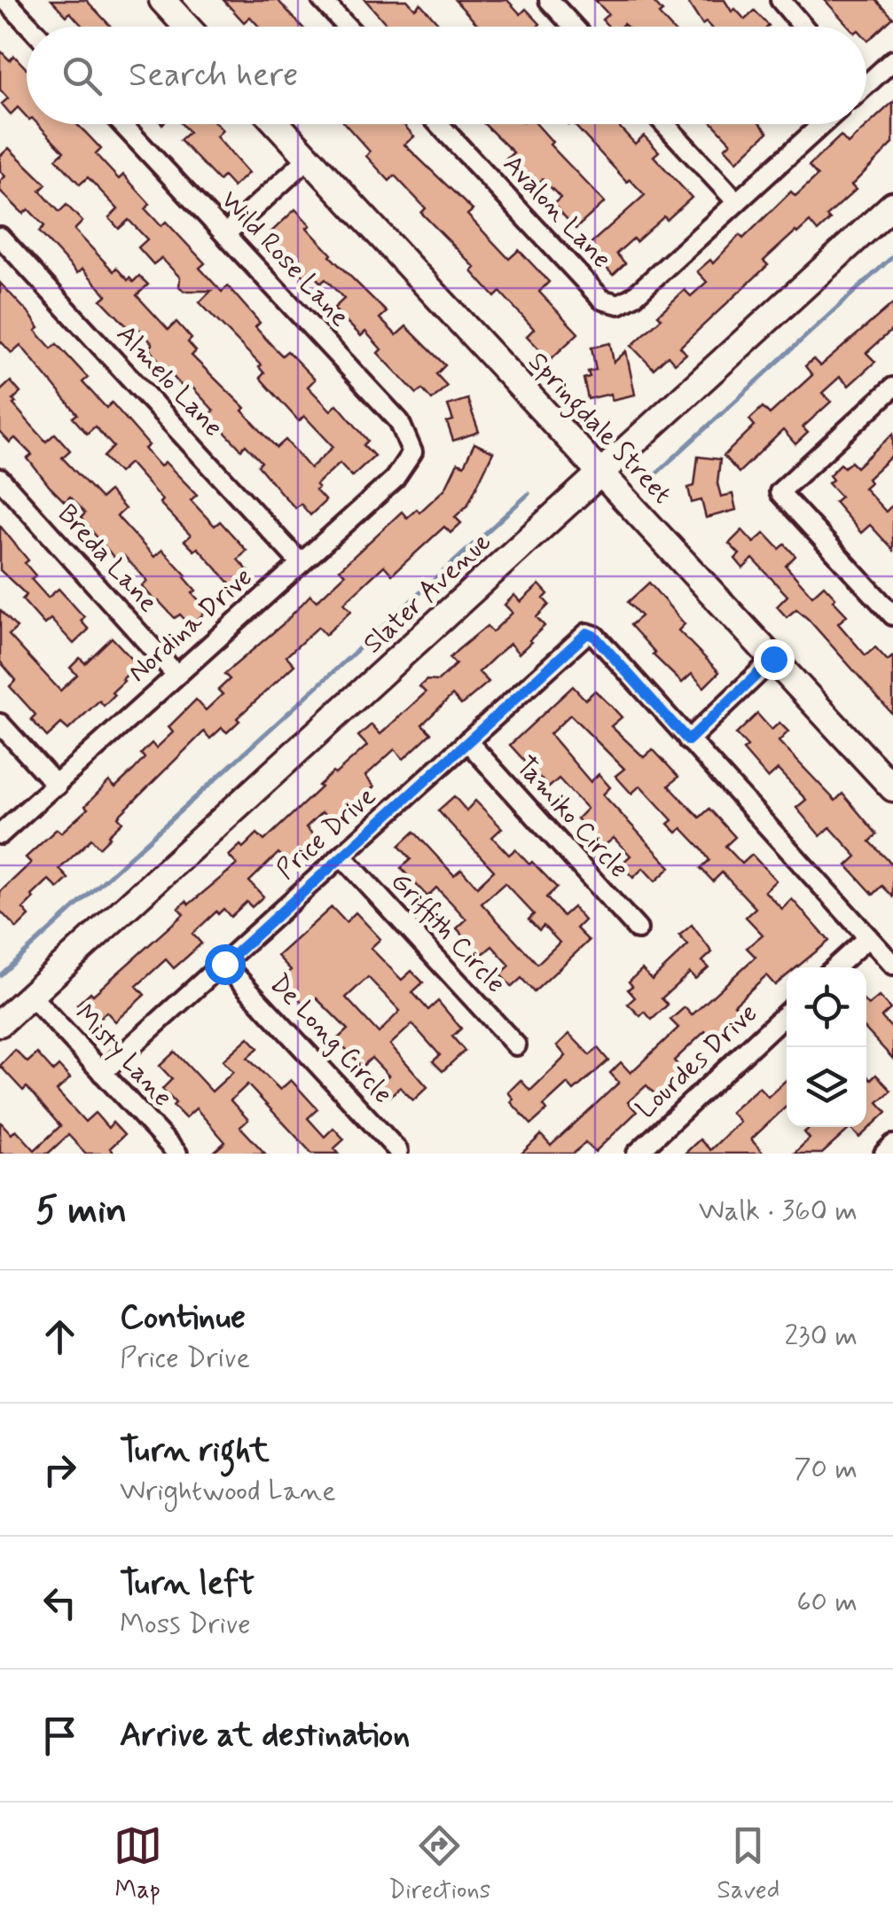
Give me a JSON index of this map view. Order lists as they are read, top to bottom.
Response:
{
  "streets": {
    "street": [
      "Avalon Lane",
      "Wild Rose Lane",
      "Almelo Lane",
      "Springdale Street",
      "Breda Lane",
      "Slater Avenue",
      "Nordina Drive",
      "Tamiko Circle",
      "Price Drive",
      "Griffith Circle",
      "De Long Circle",
      "Misty Lane",
      "Lourdes Drive"
    ]
  },
  "crossings": [
    ["Wild Rose Lane", "Nordina Drive"],
    ["Almelo Lane", "Nordina Drive"],
    ["Springdale Street", "Slater Avenue"],
    ["Breda Lane", "Nordina Drive"],
    ["Slater Avenue", "Misty Lane"],
    ["Tamiko Circle", "Price Drive"],
    ["Price Drive", "Griffith Circle"],
    ["Price Drive", "De Long Circle"],
    ["Price Drive", "Misty Lane"]
  ],
  "page": {
    "search": "Search here",
    "heading": ["5 min", "Walk · 360 m"],
    "list": [
      ["Continue", "Price Drive", "230 m"],
      ["Turn right", "Wrightwood Lane", "70 m"],
      ["Turn left", "Moss Drive", "60 m"],
      "Arrive at destination"
    ],
    "nav": ["Map", "Directions", "Saved"]
  }
}
